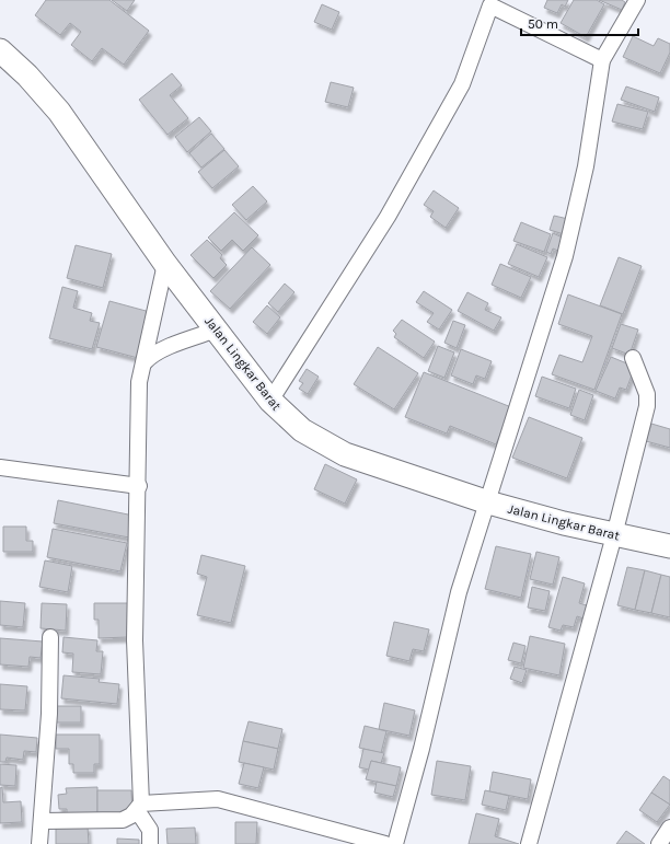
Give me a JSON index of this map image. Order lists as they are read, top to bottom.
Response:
{
  "streets": {
    "highway": ["Jalan Lingkar Barat"]
  },
  "scale_bar": "50 m"
}
